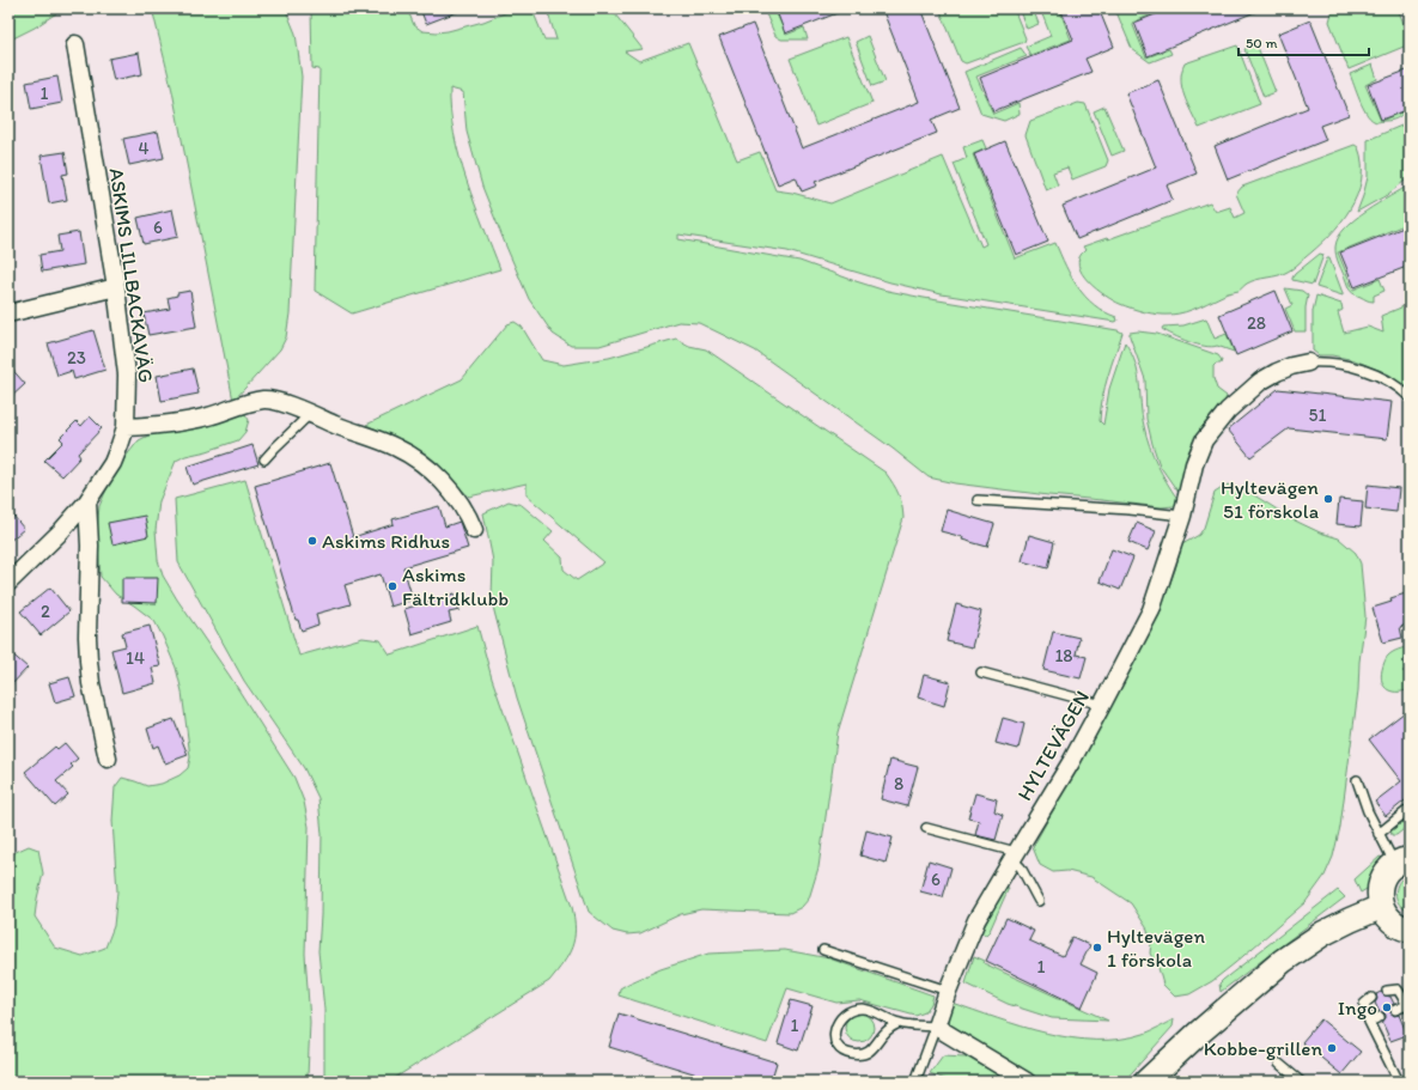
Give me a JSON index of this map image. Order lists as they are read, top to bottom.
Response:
{
  "streets": {
    "street": ["ASKIMS LILLBACKAVÄG", "HYLTEVÄGEN"]
  },
  "places": [
    "Hyltevägen 51 förskola",
    "Askims Ridhus",
    "Askims Fältridklubb",
    "Hyltevägen 1 förskola",
    "Ingo",
    "Kobbe-grillen"
  ],
  "house_numbers": [
    "1",
    "4",
    "6",
    "28",
    "23",
    "51",
    "2",
    "18",
    "14",
    "8",
    "6",
    "1",
    "1"
  ],
  "scale_bar": "50 m"
}
